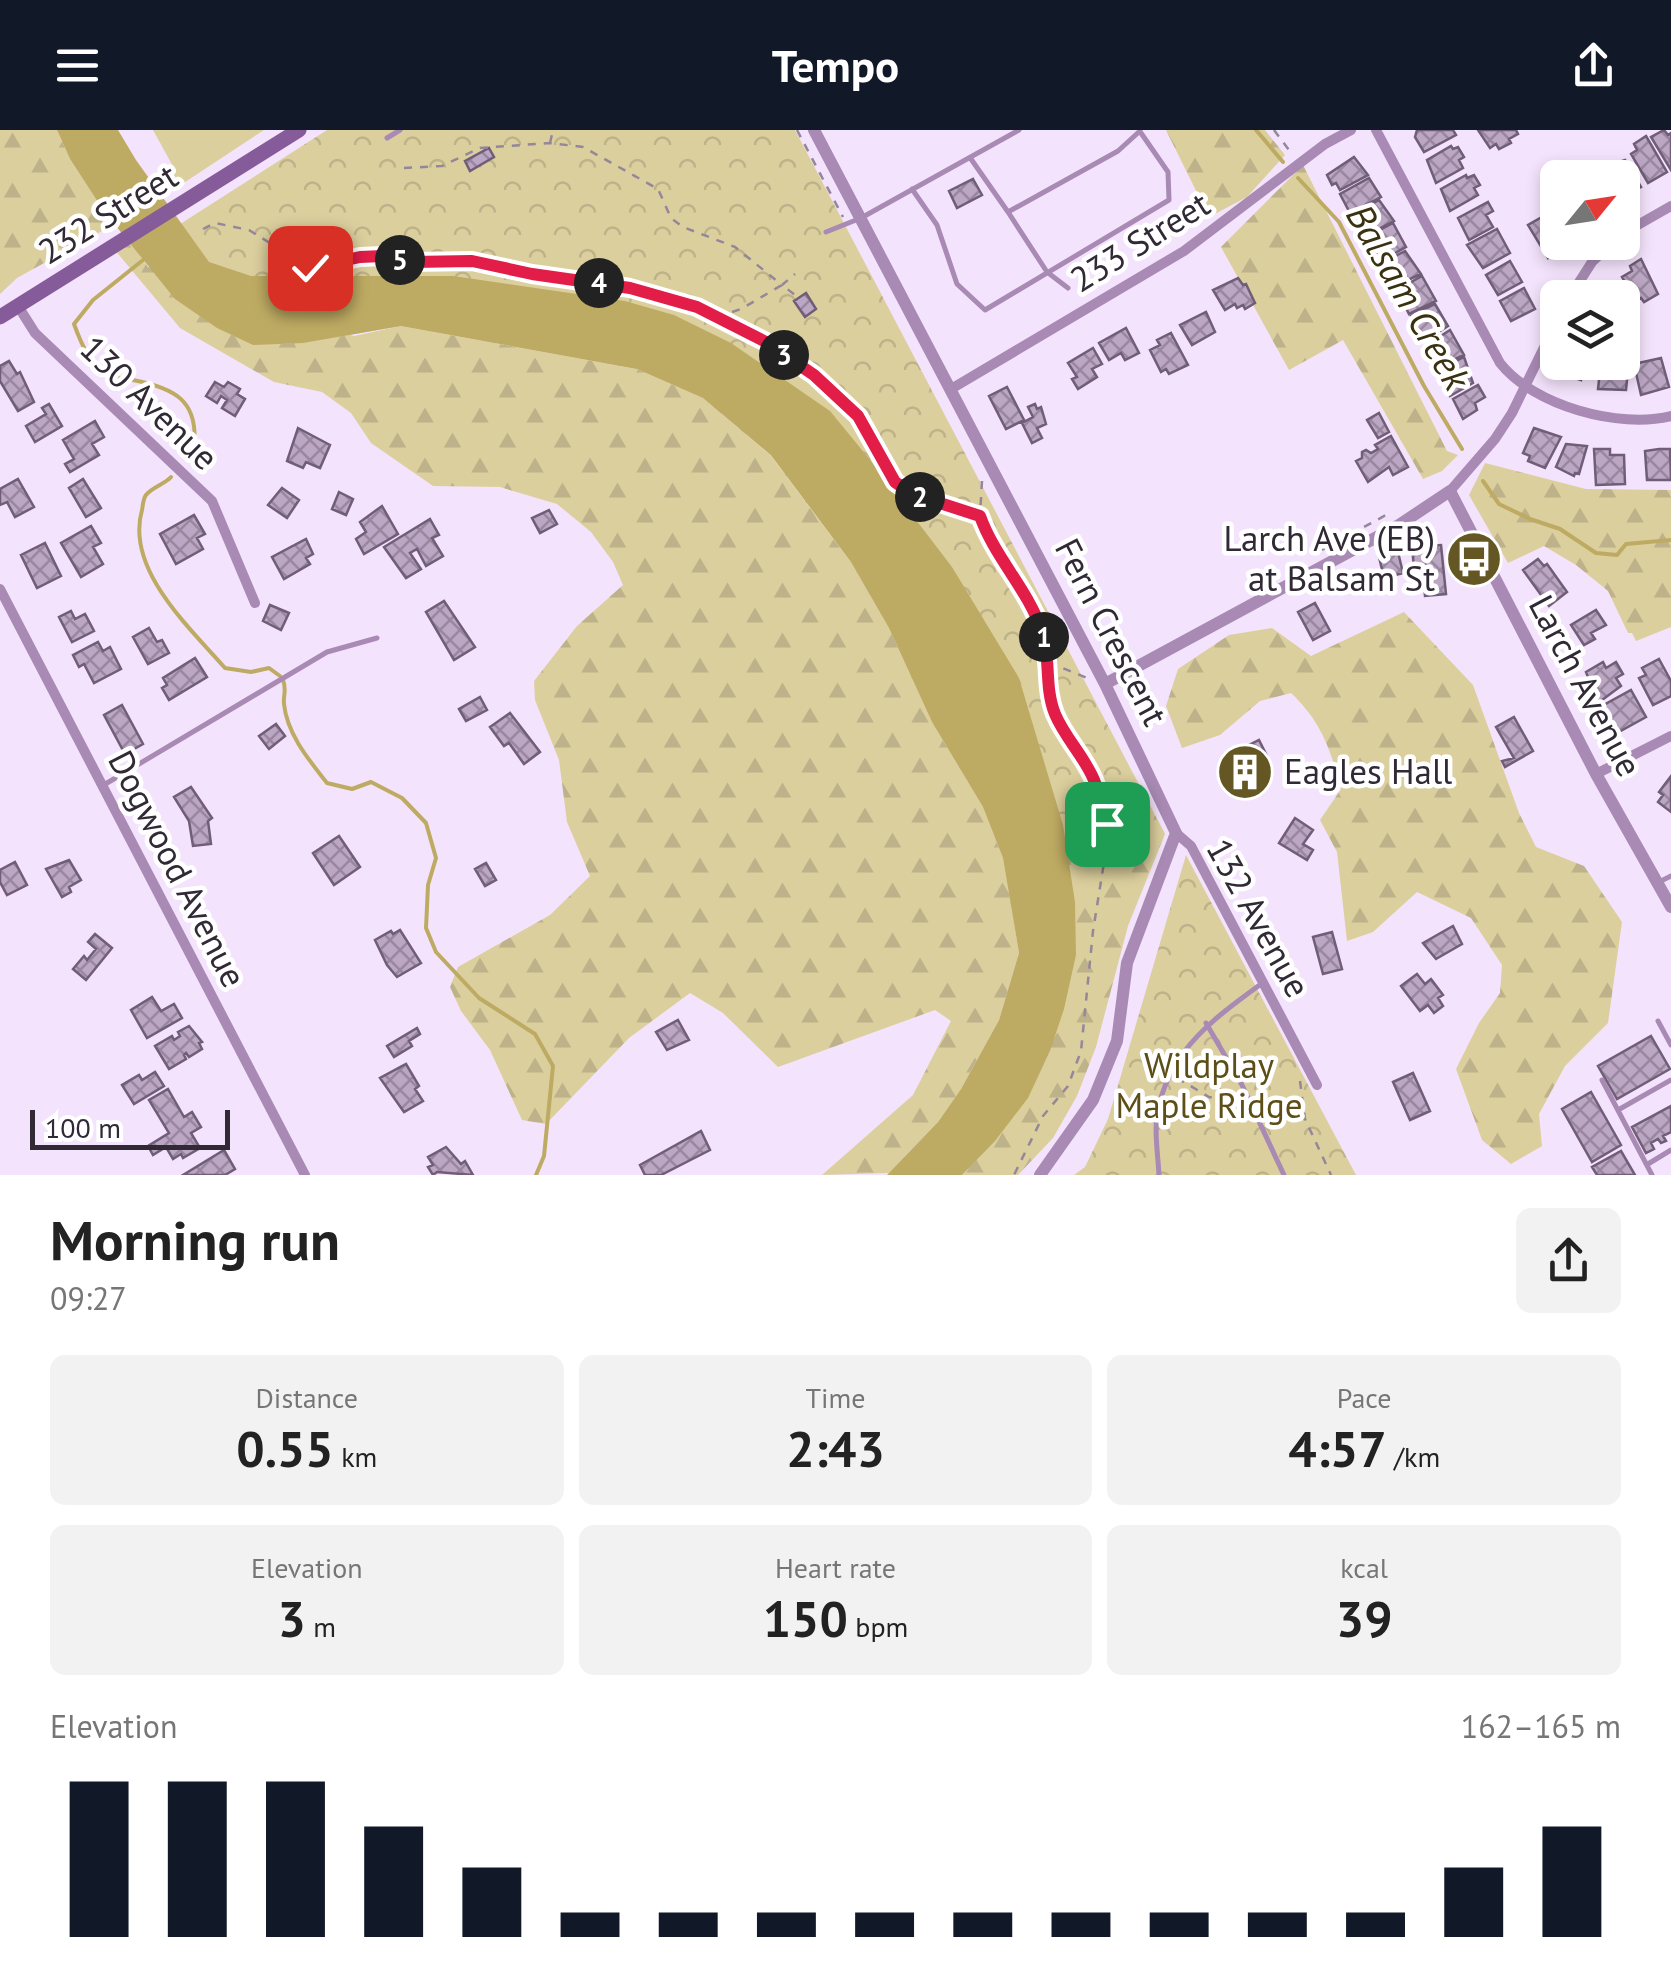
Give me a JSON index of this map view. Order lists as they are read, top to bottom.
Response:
{
  "streets": {
    "main road": ["232 Street"],
    "street": [
      "233 Street",
      "130 Avenue",
      "Fern Crescent",
      "Larch Avenue",
      "Dogwood Avenue",
      "132 Avenue"
    ]
  },
  "crossings": [
    ["232 Street", "130 Avenue"],
    ["233 Street", "Fern Crescent"],
    ["Fern Crescent", "132 Avenue"]
  ],
  "water": ["Balsam Creek"],
  "parks": ["Wildplay Maple Ridge"],
  "places": {
    "bus stop": ["Larch Ave (EB) at Balsam St"],
    "building": ["Eagles Hall"]
  },
  "scale_bar": "100 m",
  "north": "top right",
  "page": {
    "header": "Tempo",
    "pins": [
      "5",
      "4",
      "3",
      "2",
      "1"
    ],
    "scale": "100 m",
    "heading": ["Morning run", "09:27"],
    "stats": [
      ["Distance", "0.55 km"],
      ["Time", "2:43"],
      ["Pace", "4:57 /km"],
      ["Elevation", "3 m"],
      ["Heart rate", "150 bpm"],
      ["kcal", "39"]
    ],
    "chart": ["Elevation", "162–165 m"]
  }
}
